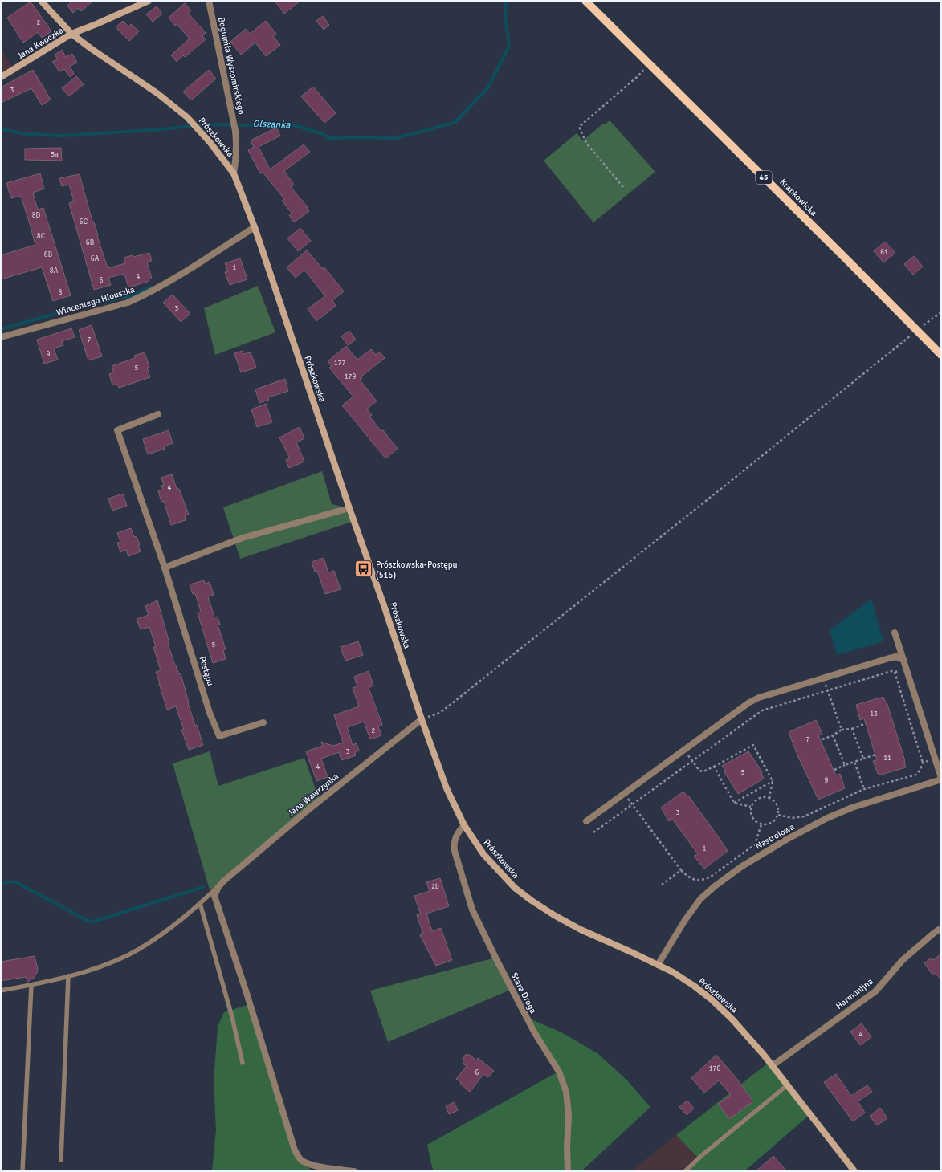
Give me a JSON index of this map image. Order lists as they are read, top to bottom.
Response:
{
  "streets": {
    "main road": [
      "Jana Kwoczka",
      "Prószkowska",
      "45",
      "Krapkowicka"
    ],
    "street": [
      "Bogumiła Wyszomirskiego",
      "Wincentego Hlouszka",
      "Postępu",
      "Jana Wawrzynka",
      "Nastrojowa",
      "Stara Droga",
      "Harmonijna"
    ]
  },
  "crossings": [
    ["Jana Kwoczka", "Prószkowska"],
    ["Bogumiła Wyszomirskiego", "Prószkowska"],
    ["Prószkowska", "Wincentego Hlouszka"],
    ["Prószkowska", "Jana Wawrzynka"],
    ["Prószkowska", "Nastrojowa"],
    ["Prószkowska", "Stara Droga"],
    ["Prószkowska", "Harmonijna"]
  ],
  "water": ["Olszanka"],
  "places": {
    "bus stop": ["Prószkowska-Postępu (515)"]
  },
  "house_numbers": [
    "2",
    "3",
    "5a",
    "8D",
    "6C",
    "8C",
    "6B",
    "61",
    "8B",
    "6A",
    "1",
    "8A",
    "4",
    "6",
    "8",
    "3",
    "7",
    "9",
    "177",
    "5",
    "179",
    "4",
    "5",
    "13",
    "2",
    "7",
    "3",
    "11",
    "4",
    "5",
    "9",
    "3",
    "1",
    "2b",
    "4",
    "170",
    "6"
  ]
}
